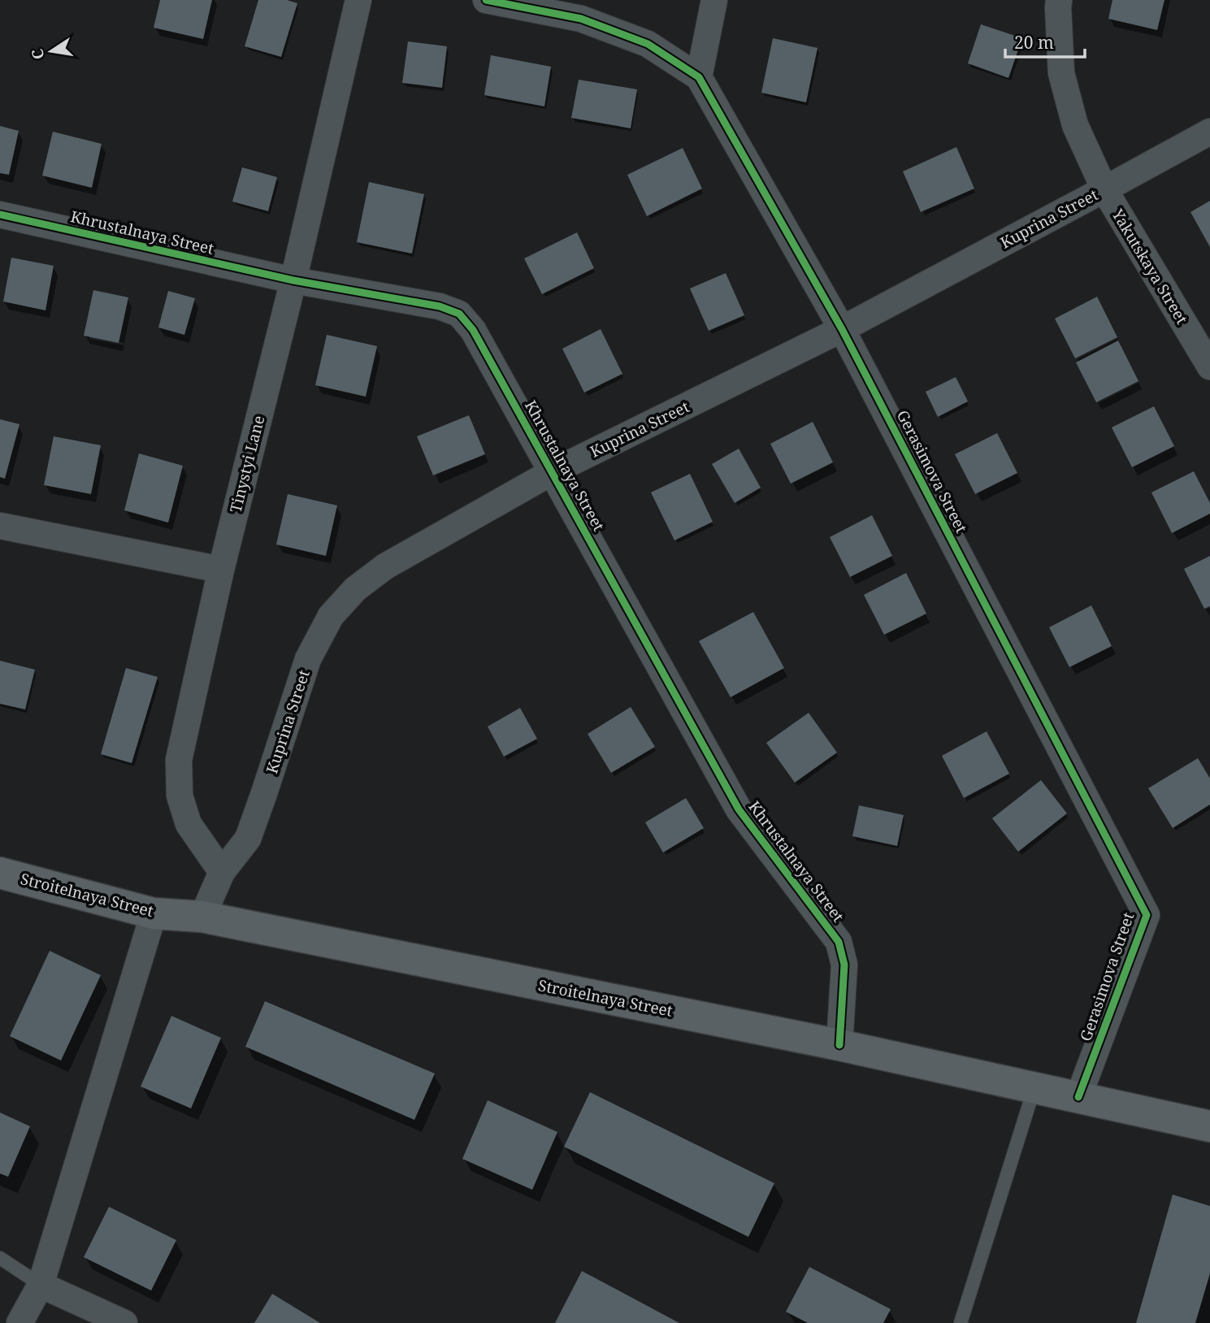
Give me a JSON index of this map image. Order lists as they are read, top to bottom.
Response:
{
  "streets": {
    "main road": ["Stroitelnaya Street"],
    "street": [
      "Kuprina Street",
      "Khrustalnaya Street",
      "Yakutskaya Street",
      "Tinystyi Lane",
      "Gerasimova Street"
    ]
  },
  "crossings": [
    ["Kuprina Street", "Khrustalnaya Street"],
    ["Kuprina Street", "Yakutskaya Street"],
    ["Kuprina Street", "Tinystyi Lane"],
    ["Kuprina Street", "Gerasimova Street"],
    ["Khrustalnaya Street", "Tinystyi Lane"],
    ["Khrustalnaya Street", "Stroitelnaya Street"],
    ["Gerasimova Street", "Stroitelnaya Street"]
  ],
  "scale_bar": "20 m",
  "north": "left"
}
